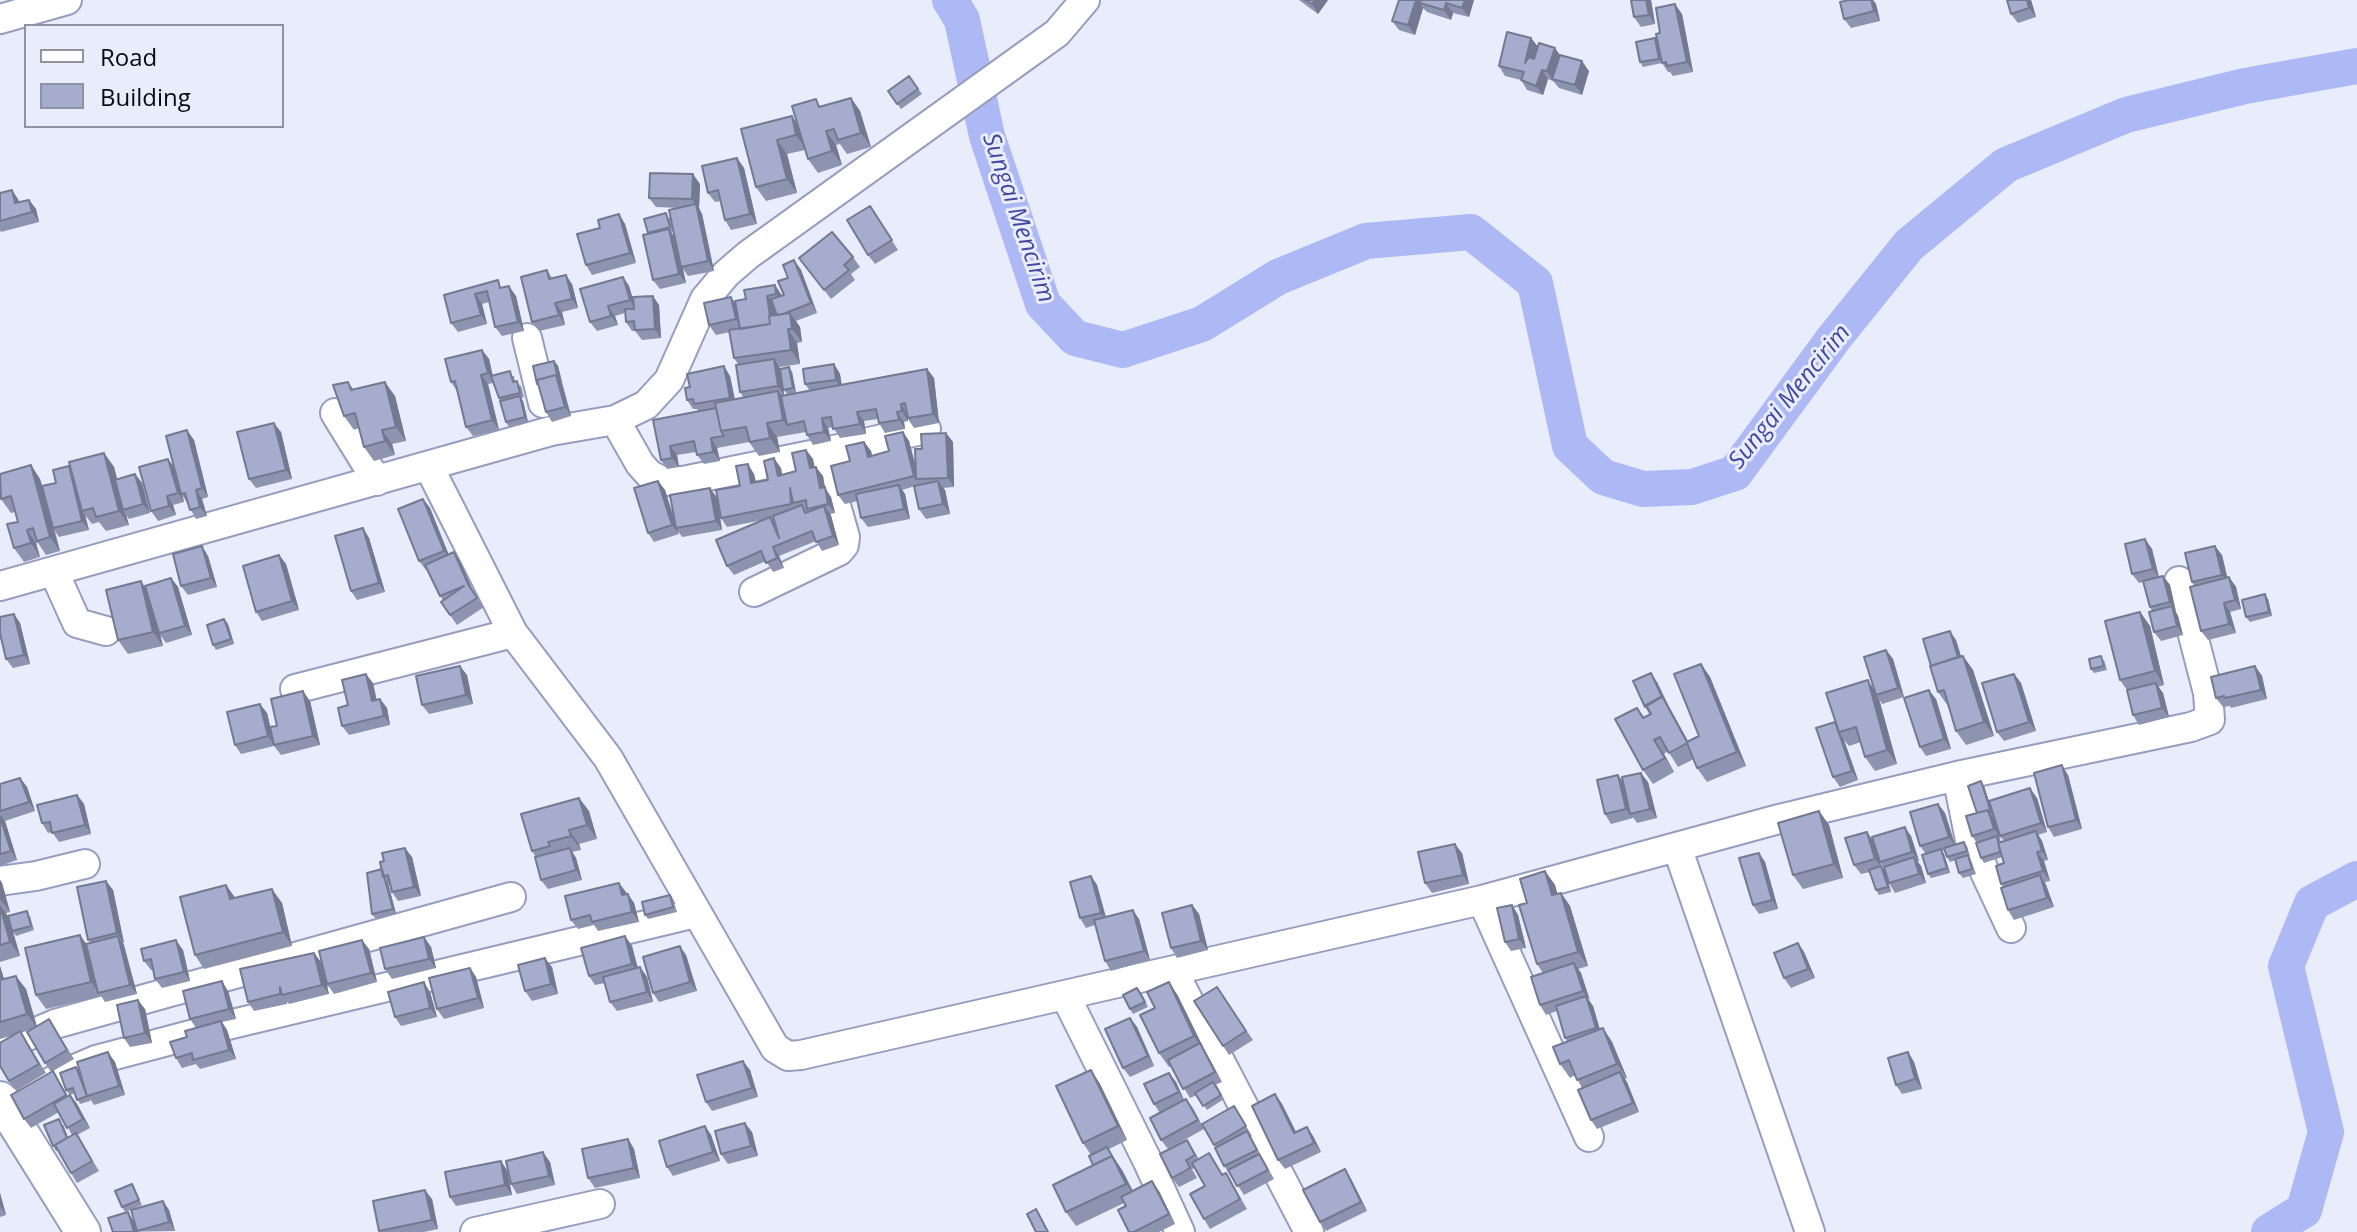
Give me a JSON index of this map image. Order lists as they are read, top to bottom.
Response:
{
  "water": ["Sungai Mencirim"],
  "legend": ["Road", "Building"]
}
